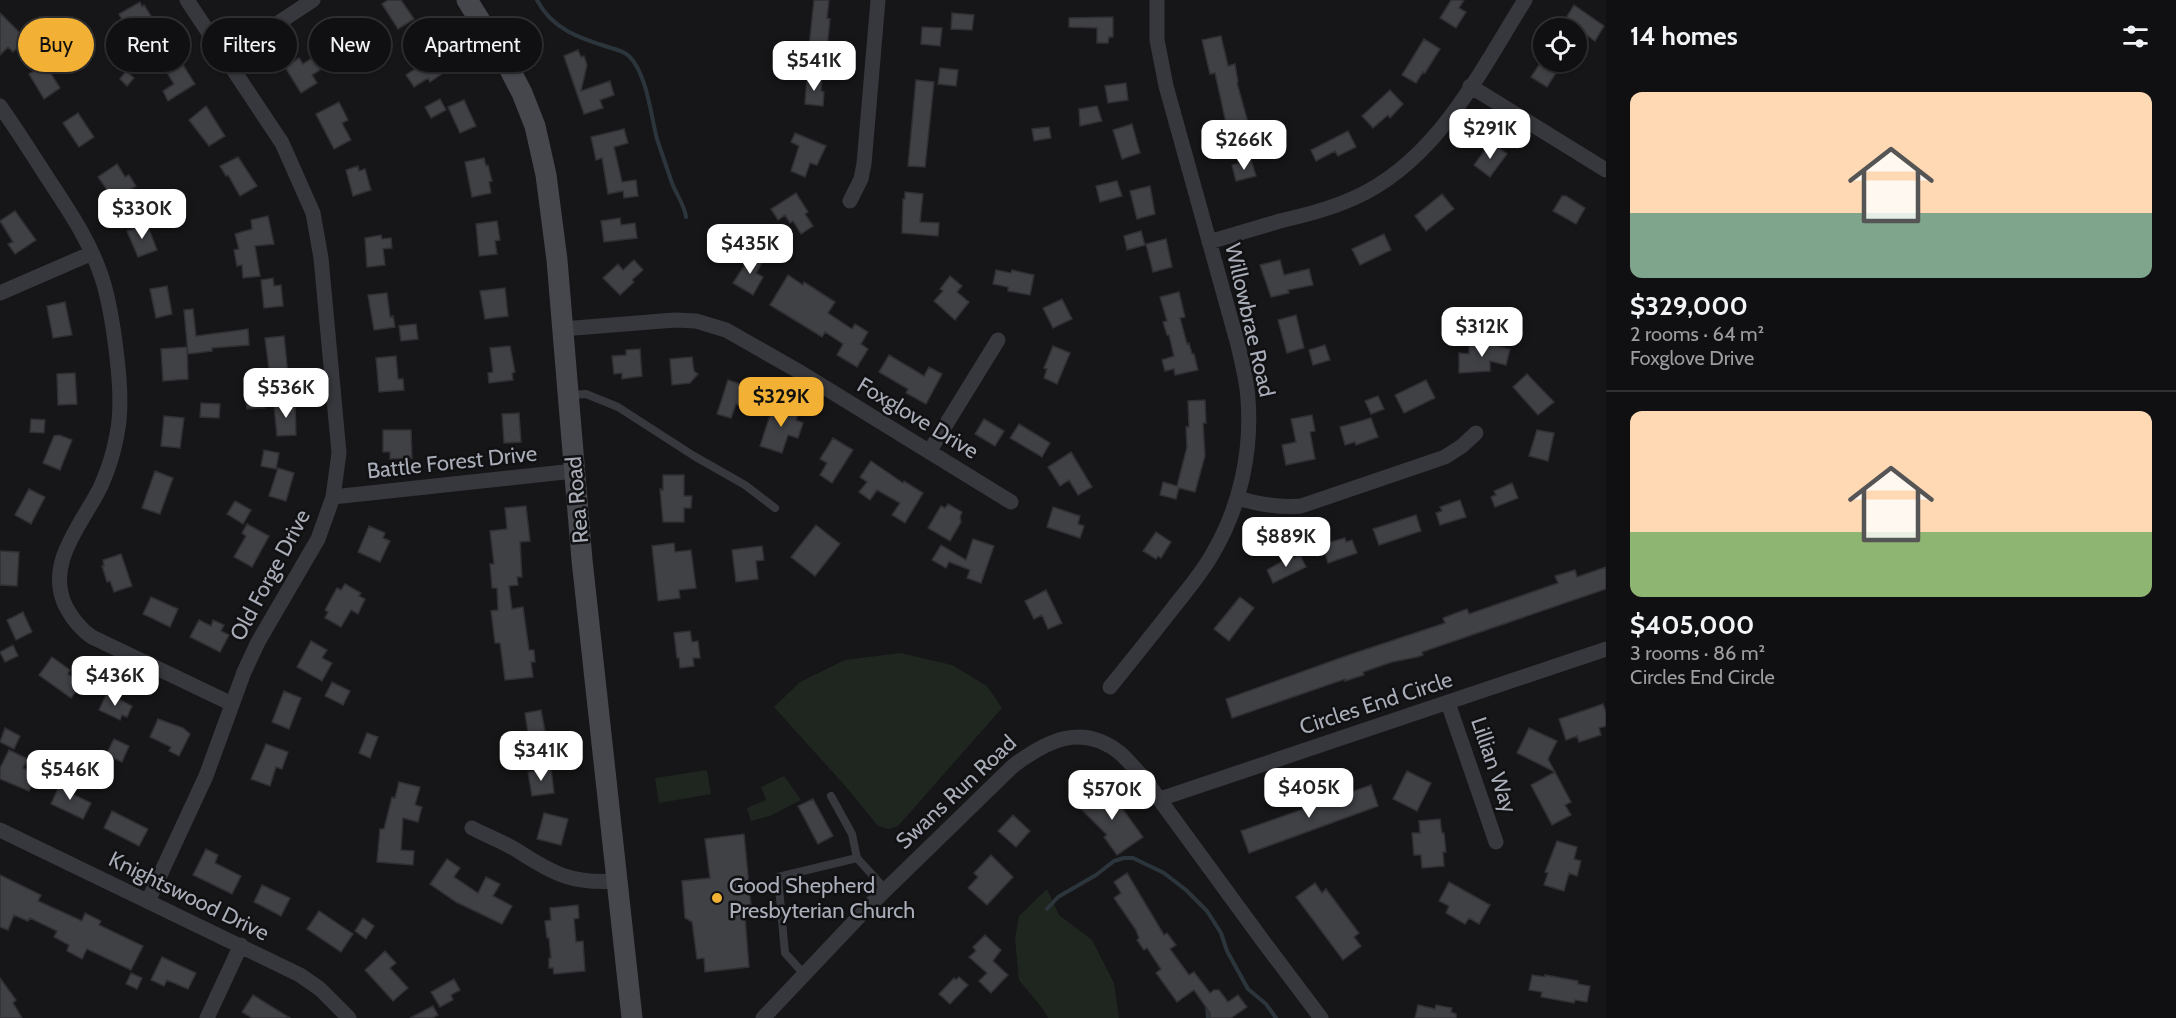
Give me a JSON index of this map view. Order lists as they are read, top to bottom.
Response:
{
  "streets": {
    "main road": ["Rea Road"],
    "street": [
      "Willowbrae Road",
      "Foxglove Drive",
      "Battle Forest Drive",
      "Old Forge Drive",
      "Circles End Circle",
      "Lillian Way",
      "Swans Run Road",
      "Knightswood Drive"
    ]
  },
  "crossings": [
    ["Foxglove Drive", "Rea Road"],
    ["Battle Forest Drive", "Rea Road"],
    ["Battle Forest Drive", "Old Forge Drive"],
    ["Old Forge Drive", "Knightswood Drive"],
    ["Circles End Circle", "Lillian Way"],
    ["Circles End Circle", "Swans Run Road"]
  ],
  "places": ["Good Shepherd Presbyterian Church"],
  "page": {
    "heading": "14 homes",
    "chip": [
      "Buy",
      "Rent",
      "Filters",
      "New",
      "Apartment"
    ],
    "price": [
      "$541K",
      "$291K",
      "$266K",
      "$330K",
      "$435K",
      "$312K",
      "$536K",
      "$329K",
      "$889K",
      "$436K",
      "$341K",
      "$546K",
      "$405K",
      "$570K"
    ],
    "list": [
      {
        "name": "$329,000",
        "note": "2 rooms · 64 m² · Foxglove Drive"
      },
      {
        "name": "$405,000",
        "note": "3 rooms · 86 m² · Circles End Circle"
      }
    ]
  }
}
